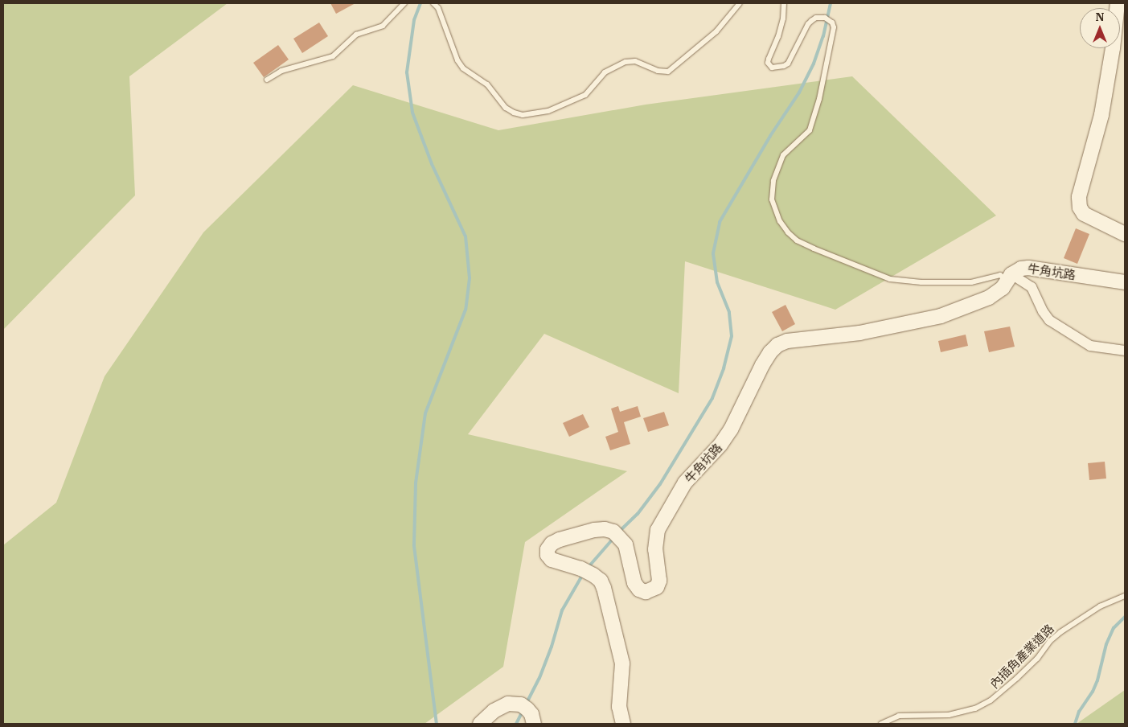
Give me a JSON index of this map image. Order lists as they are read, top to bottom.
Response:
{
  "streets": {
    "street": ["牛角坑路"],
    "lane": ["內插角產業道路"]
  },
  "north": "top"
}
